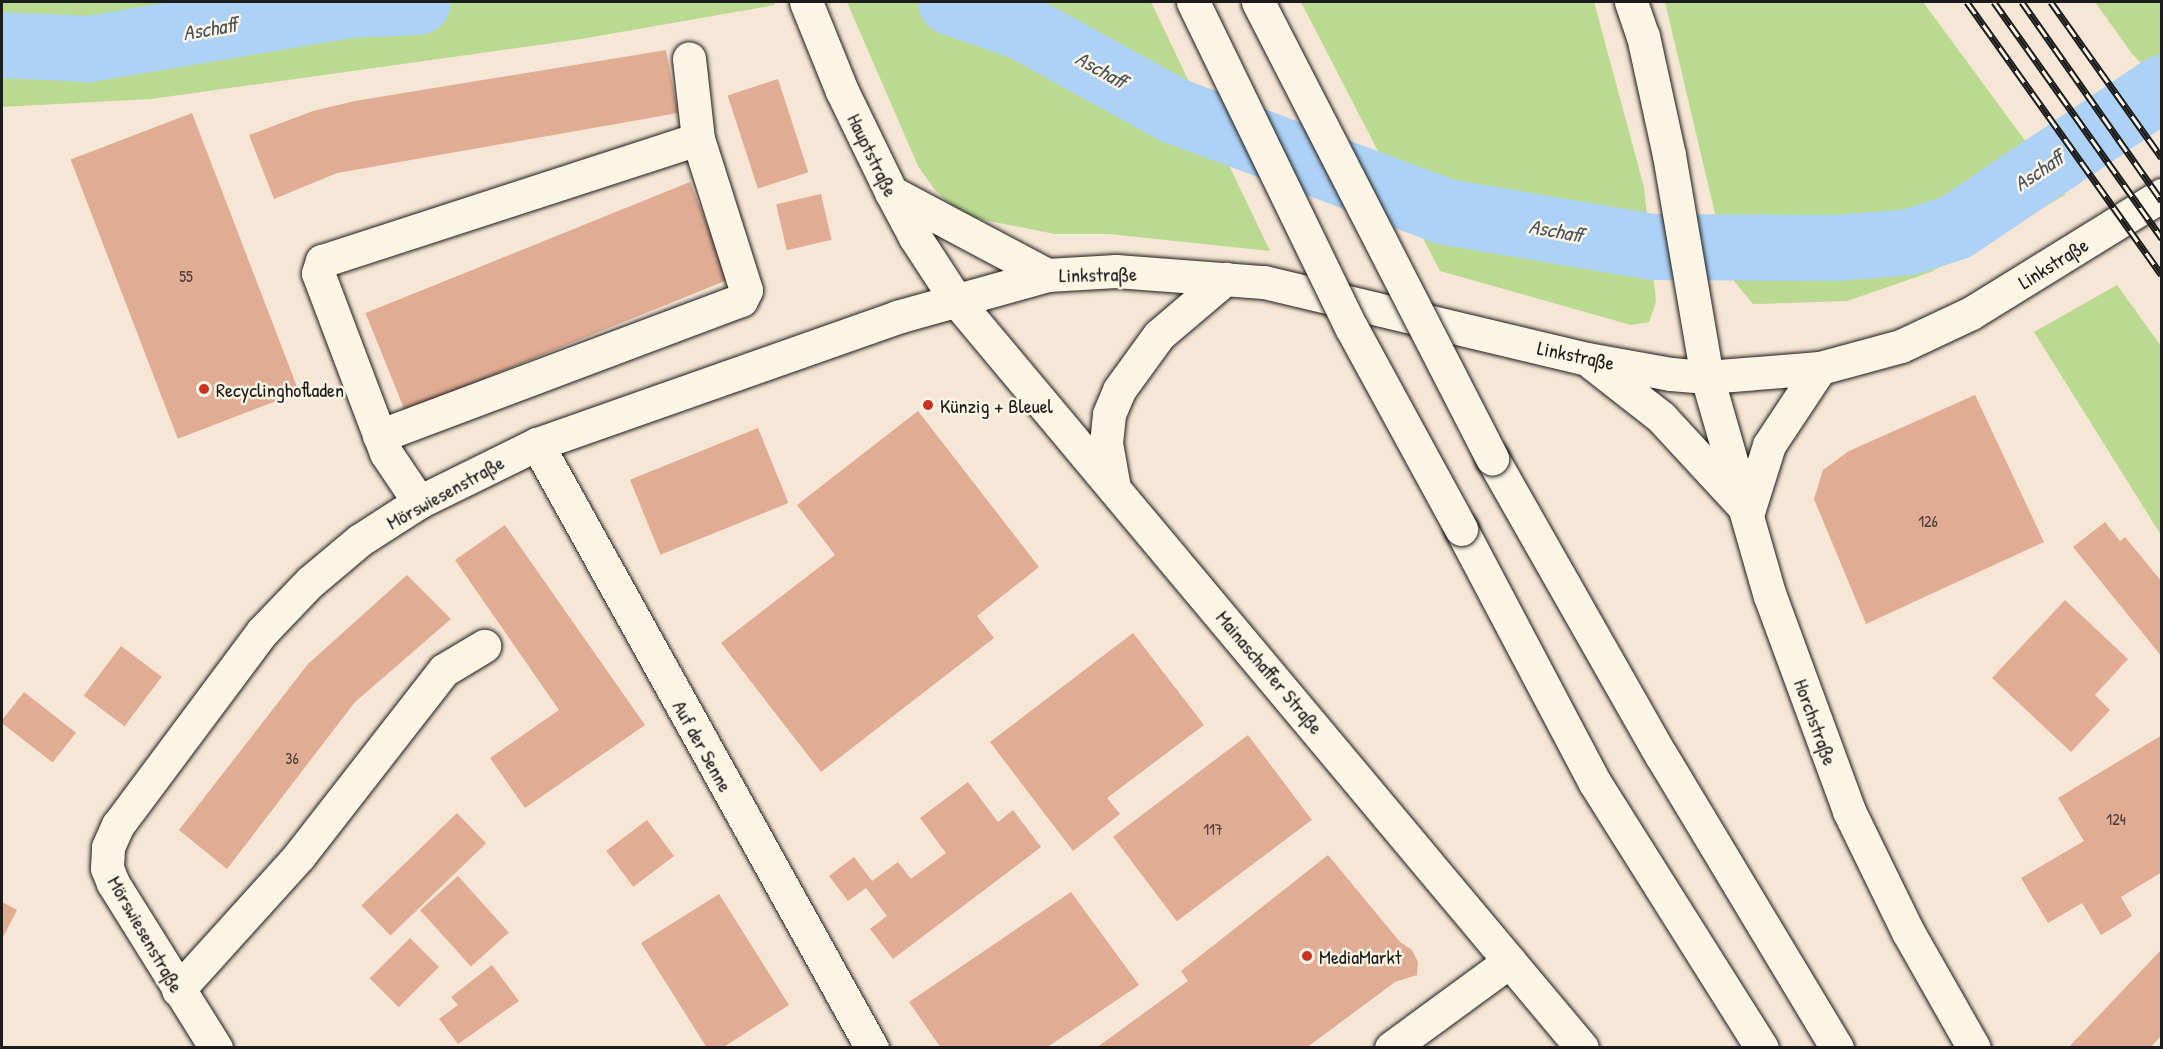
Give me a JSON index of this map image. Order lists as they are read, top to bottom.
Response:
{
  "streets": {
    "main road": [
      "Hauptstraße",
      "Linkstraße",
      "Mörswiesenstraße",
      "Mainaschaffer Straße",
      "Horchstraße",
      "Auf der Senne"
    ]
  },
  "crossings": [
    ["Hauptstraße", "Linkstraße"],
    ["Hauptstraße", "Mörswiesenstraße"],
    ["Hauptstraße", "Mainaschaffer Straße"],
    ["Linkstraße", "Mörswiesenstraße"],
    ["Linkstraße", "Mainaschaffer Straße"],
    ["Linkstraße", "Horchstraße"],
    ["Mörswiesenstraße", "Mainaschaffer Straße"],
    ["Mörswiesenstraße", "Auf der Senne"]
  ],
  "water": ["Aschaff"],
  "places": ["Recyclinghofladen", "Künzig + Bleuel", "MediaMarkt"],
  "house_numbers": [
    "55",
    "126",
    "36",
    "124",
    "117"
  ]
}
